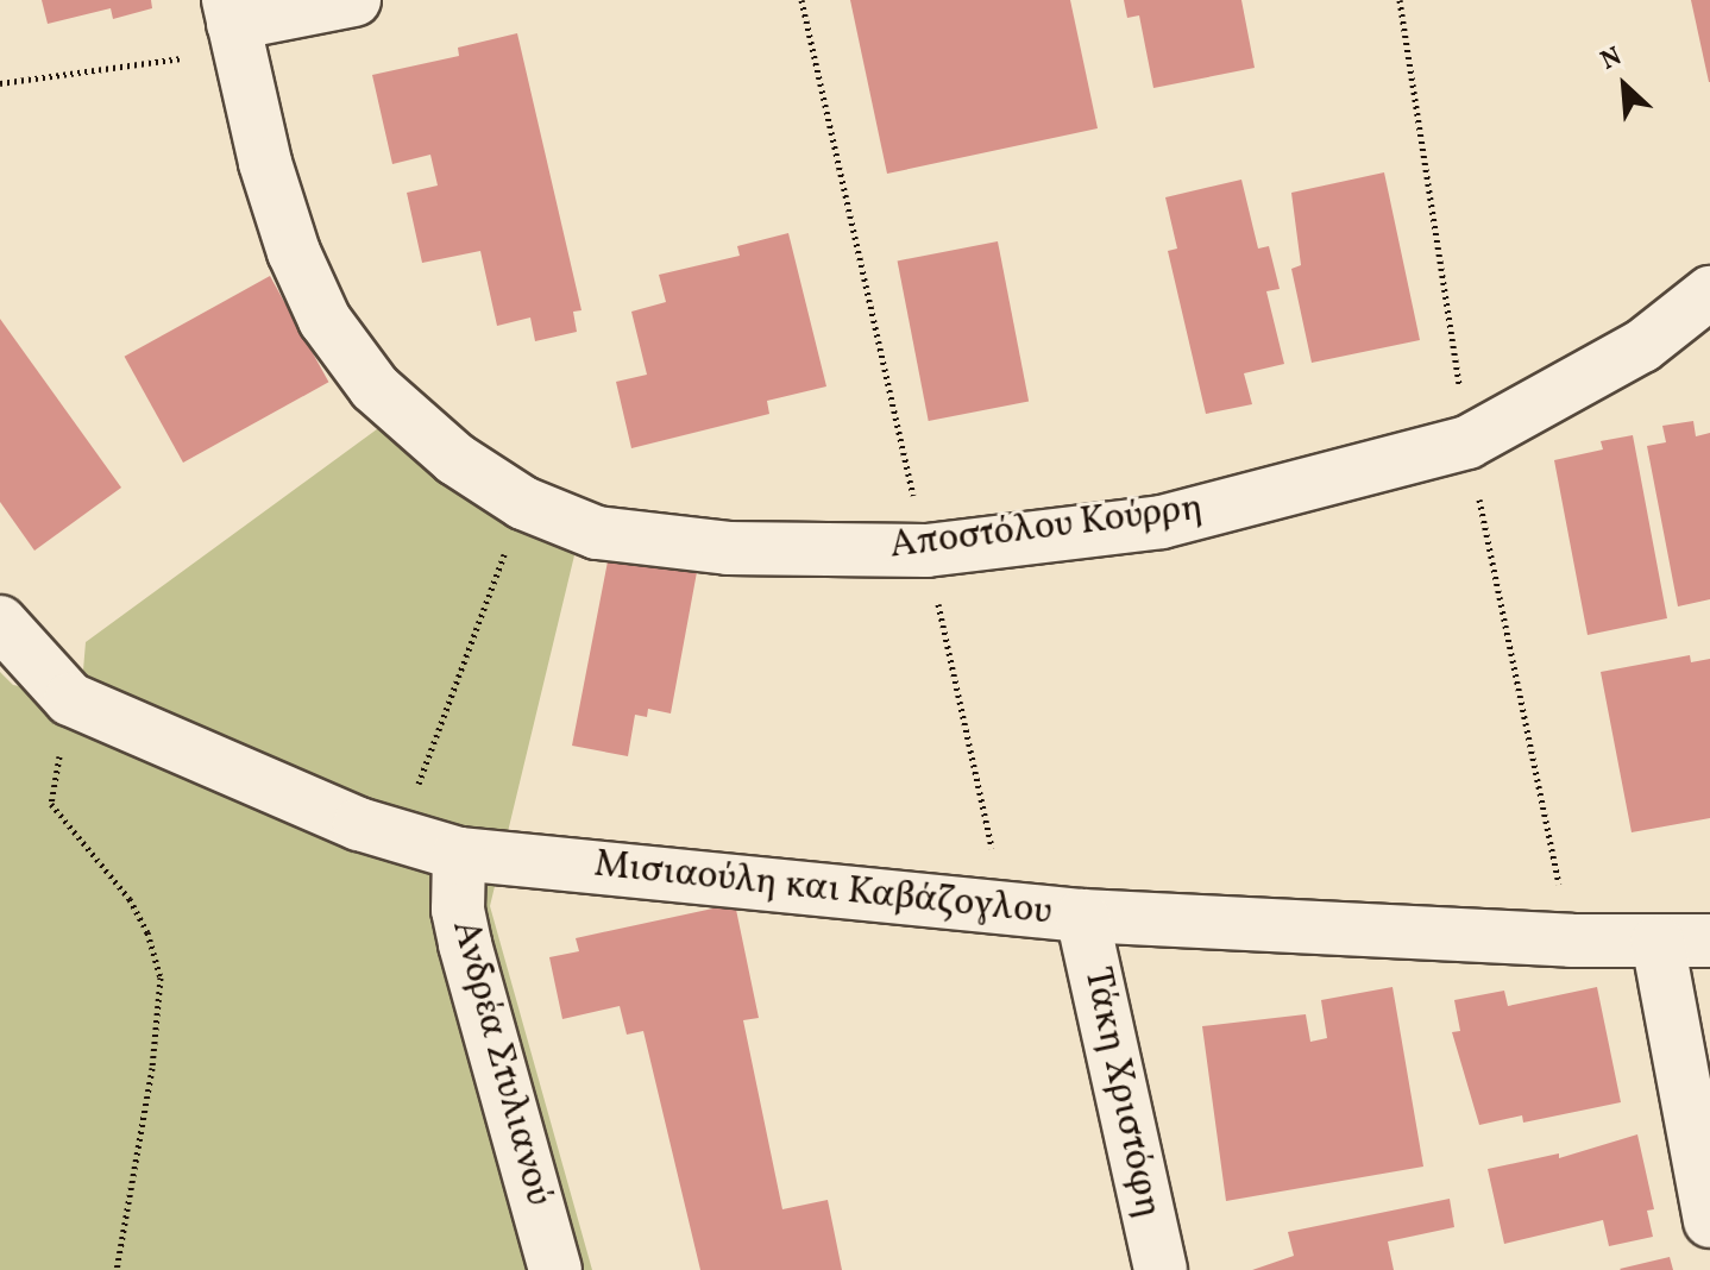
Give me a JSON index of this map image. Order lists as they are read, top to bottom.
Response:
{
  "streets": {
    "street": [
      "Αποστόλου Κούρρη",
      "Μισιαούλη και Καβάζογλου",
      "Ανδρέα Στυλιανού",
      "Τάκη Χριστόφη"
    ]
  },
  "crossings": [
    ["Μισιαούλη και Καβάζογλου", "Ανδρέα Στυλιανού"],
    ["Μισιαούλη και Καβάζογλου", "Τάκη Χριστόφη"]
  ],
  "north": "top left"
}
